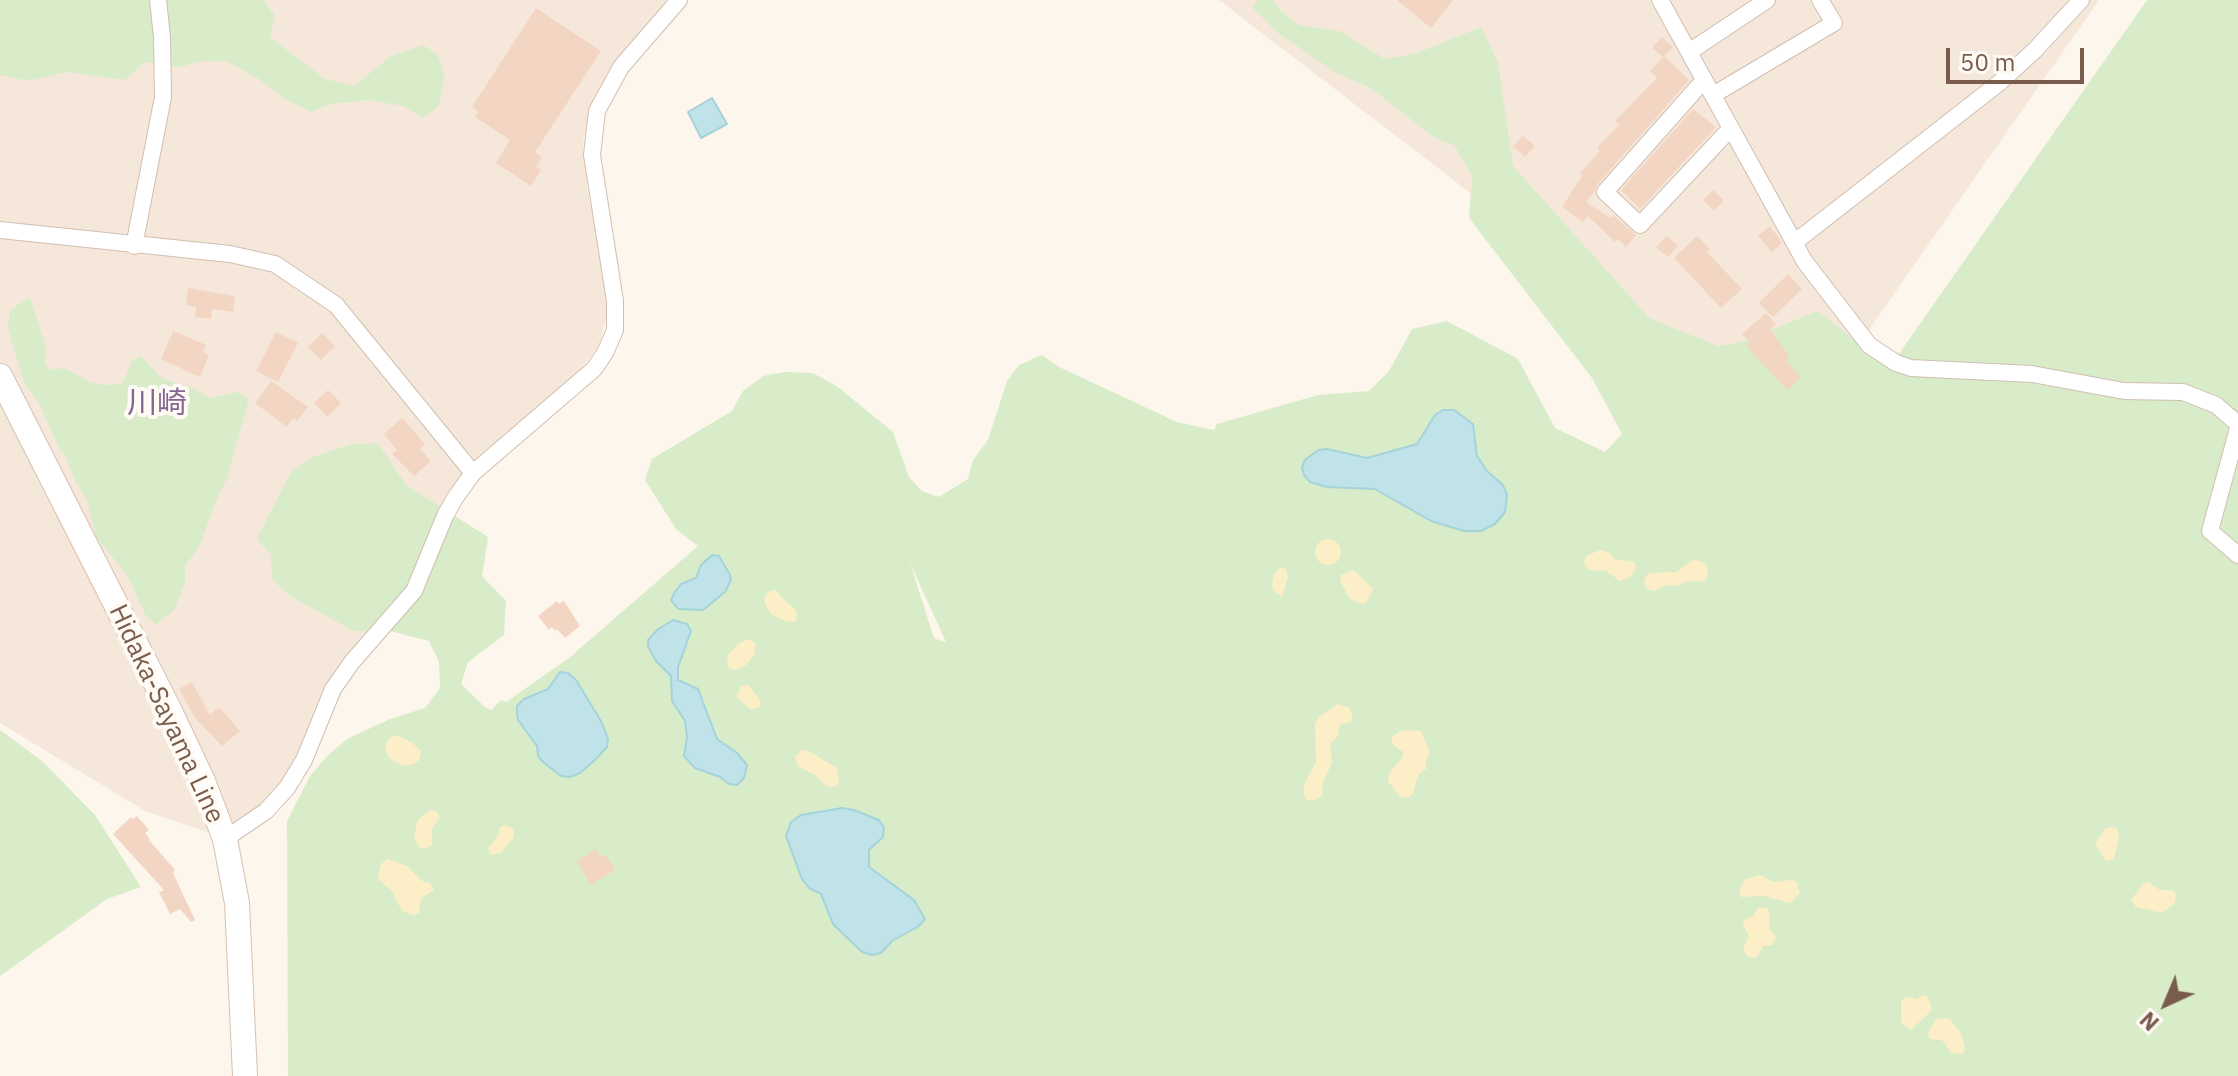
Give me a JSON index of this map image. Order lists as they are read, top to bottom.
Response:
{
  "streets": {
    "main road": ["Hidaka-Sayama Line"]
  },
  "districts": ["川崎"],
  "scale_bar": "50 m",
  "north": "bottom left"
}
